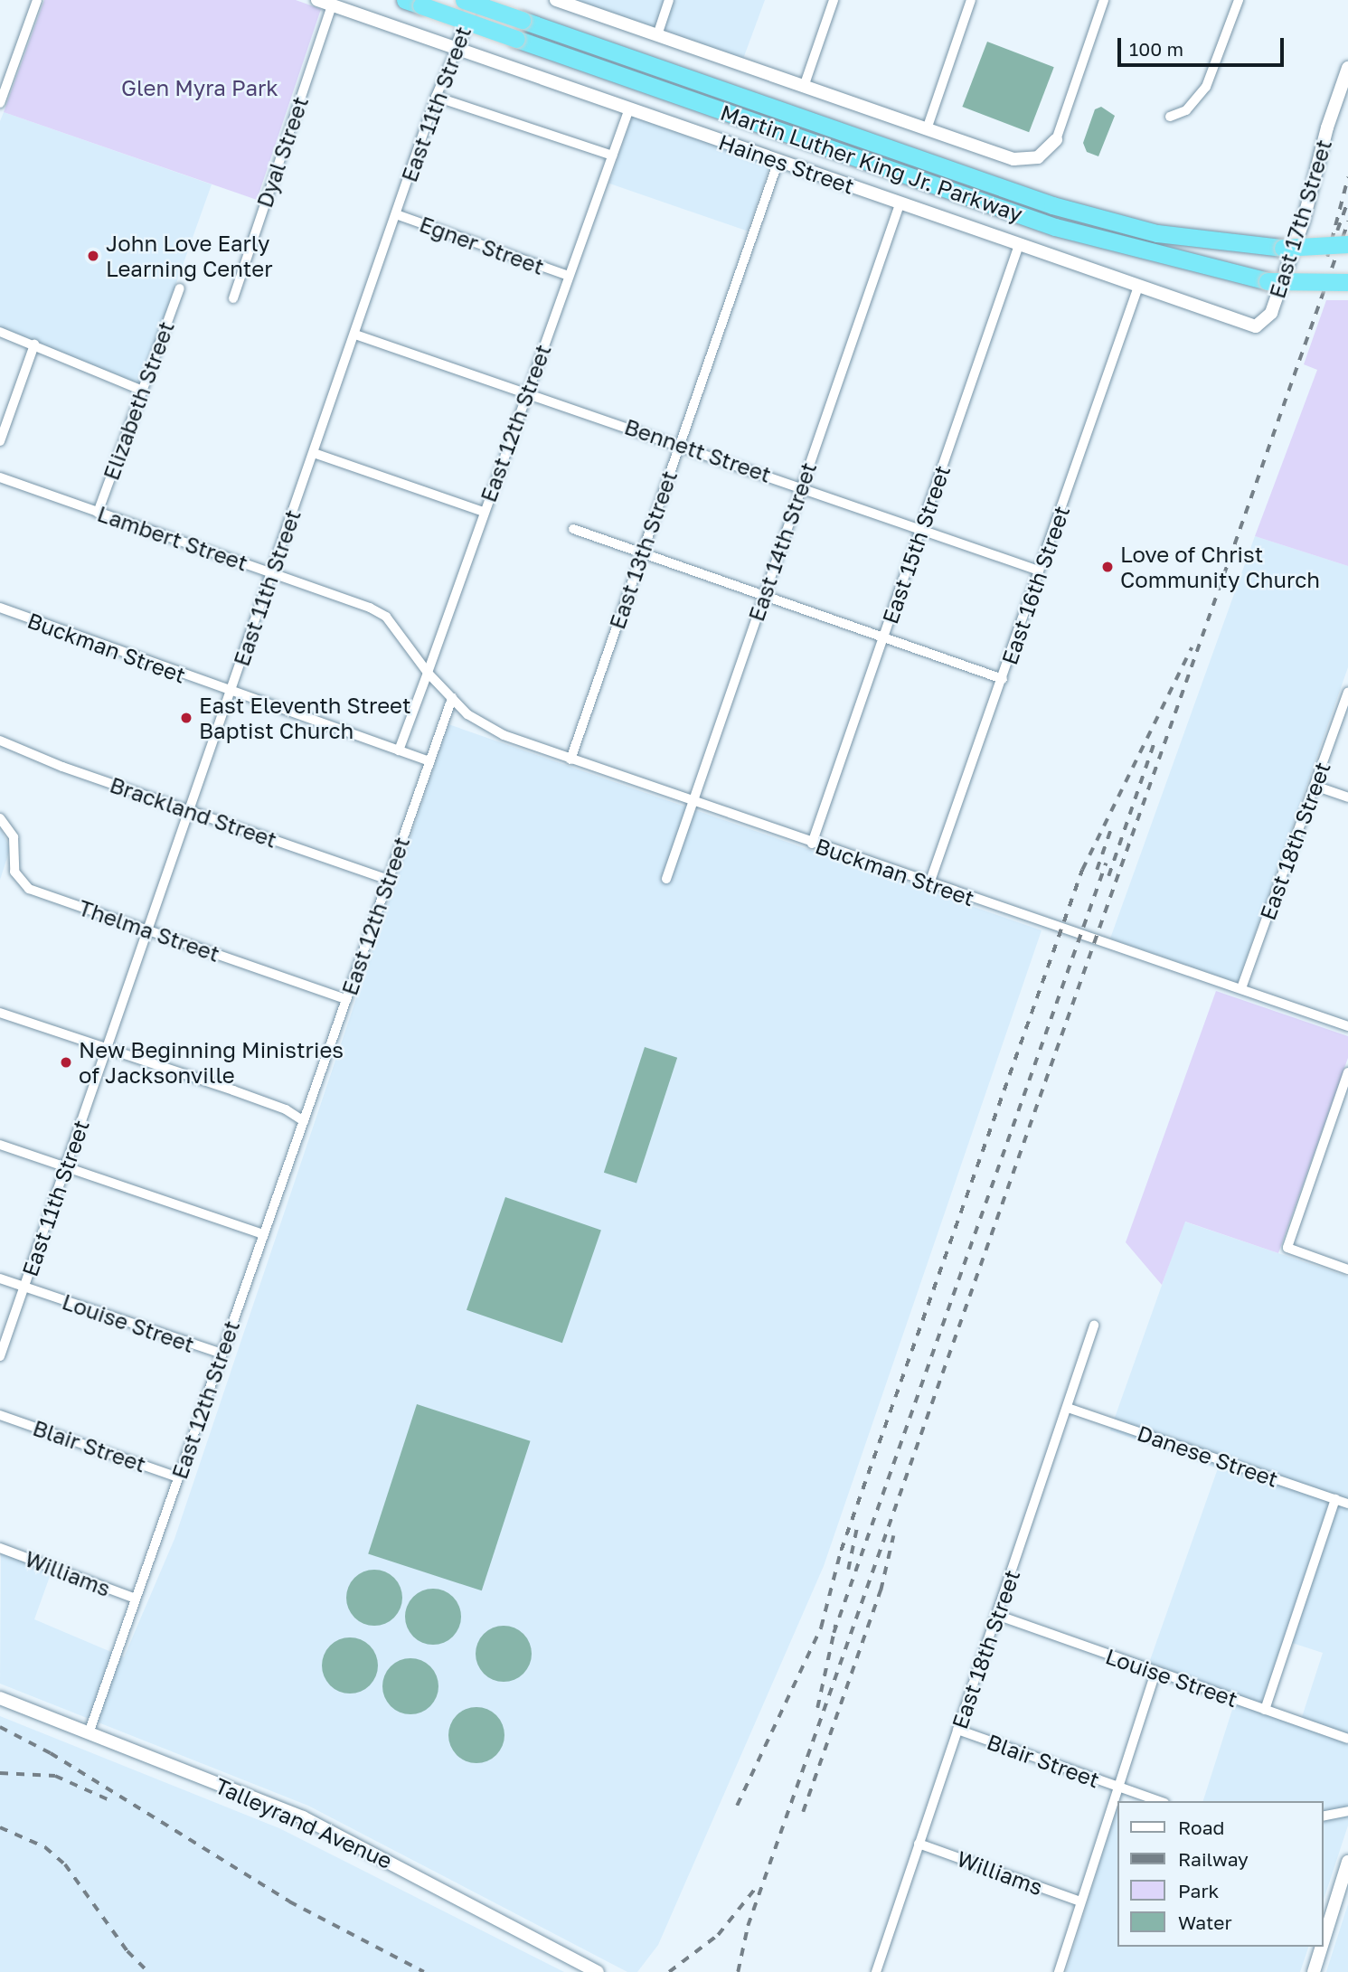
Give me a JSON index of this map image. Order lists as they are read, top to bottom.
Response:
{
  "streets": {
    "highway": ["Martin Luther King Jr. Parkway"],
    "street": [
      "East 11th Street",
      "Dyal Street",
      "Haines Street",
      "East 17th Street",
      "Egner Street",
      "Elizabeth Street",
      "East 12th Street",
      "Bennett Street",
      "Lambert Street",
      "East 14th Street",
      "East 15th Street",
      "East 13th Street",
      "East 16th Street",
      "Buckman Street",
      "Brackland Street",
      "East 18th Street",
      "Thelma Street",
      "Louise Street",
      "Blair Street",
      "Danese Street",
      "Williams",
      "Talleyrand Avenue"
    ]
  },
  "crossings": [
    ["East 11th Street", "Haines Street"],
    ["East 11th Street", "Egner Street"],
    ["East 11th Street", "Bennett Street"],
    ["East 11th Street", "Lambert Street"],
    ["East 11th Street", "Buckman Street"],
    ["East 11th Street", "Brackland Street"],
    ["East 11th Street", "Thelma Street"],
    ["East 11th Street", "Louise Street"],
    ["Dyal Street", "Haines Street"],
    ["Haines Street", "East 17th Street"],
    ["Haines Street", "East 12th Street"],
    ["Haines Street", "East 14th Street"],
    ["Haines Street", "East 15th Street"],
    ["Haines Street", "East 13th Street"],
    ["Haines Street", "East 16th Street"],
    ["Egner Street", "East 12th Street"],
    ["Elizabeth Street", "Lambert Street"],
    ["East 12th Street", "Bennett Street"],
    ["East 12th Street", "Lambert Street"],
    ["East 12th Street", "Buckman Street"],
    ["East 12th Street", "Brackland Street"],
    ["East 12th Street", "Thelma Street"],
    ["East 12th Street", "Louise Street"],
    ["East 12th Street", "Blair Street"],
    ["East 12th Street", "Williams"],
    ["East 12th Street", "Talleyrand Avenue"],
    ["Bennett Street", "East 14th Street"],
    ["Bennett Street", "East 15th Street"],
    ["Bennett Street", "East 13th Street"],
    ["Bennett Street", "East 16th Street"],
    ["East 14th Street", "Buckman Street"],
    ["East 15th Street", "Buckman Street"],
    ["East 13th Street", "Buckman Street"],
    ["East 16th Street", "Buckman Street"],
    ["Buckman Street", "East 18th Street"],
    ["East 18th Street", "Louise Street"],
    ["East 18th Street", "Blair Street"],
    ["East 18th Street", "Danese Street"],
    ["East 18th Street", "Williams"]
  ],
  "parks": ["Glen Myra Park"],
  "places": [
    "John Love Early Learning Center",
    "Love of Christ Community Church",
    "East Eleventh Street Baptist Church",
    "New Beginning Ministries of Jacksonville"
  ],
  "legend": [
    "Road",
    "Railway",
    "Park",
    "Water"
  ],
  "scale_bar": "100 m"
}
